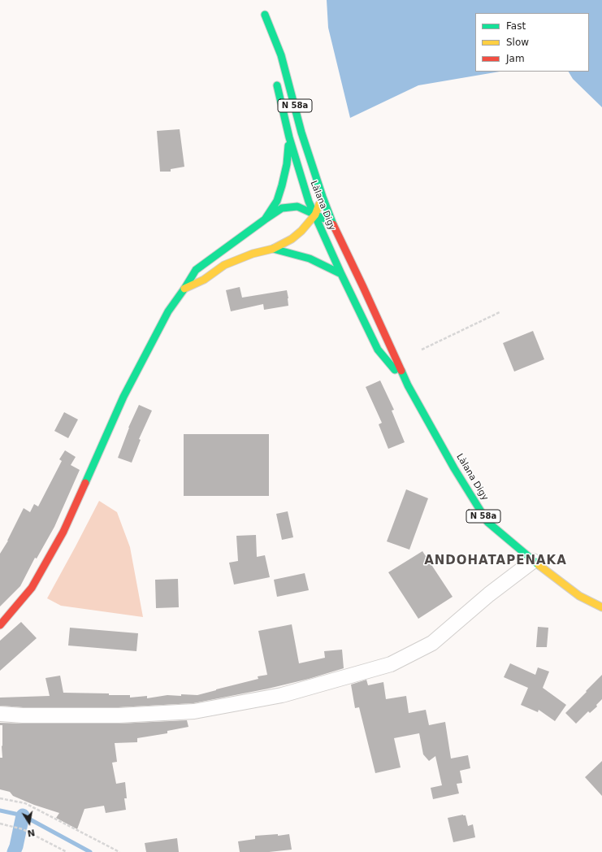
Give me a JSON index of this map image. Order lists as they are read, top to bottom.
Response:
{
  "streets": {
    "main road": ["N 58a", "Làlana Digy"]
  },
  "districts": ["ANDOHATAPENAKA"],
  "legend": ["Fast", "Slow", "Jam"],
  "north": "bottom"
}
